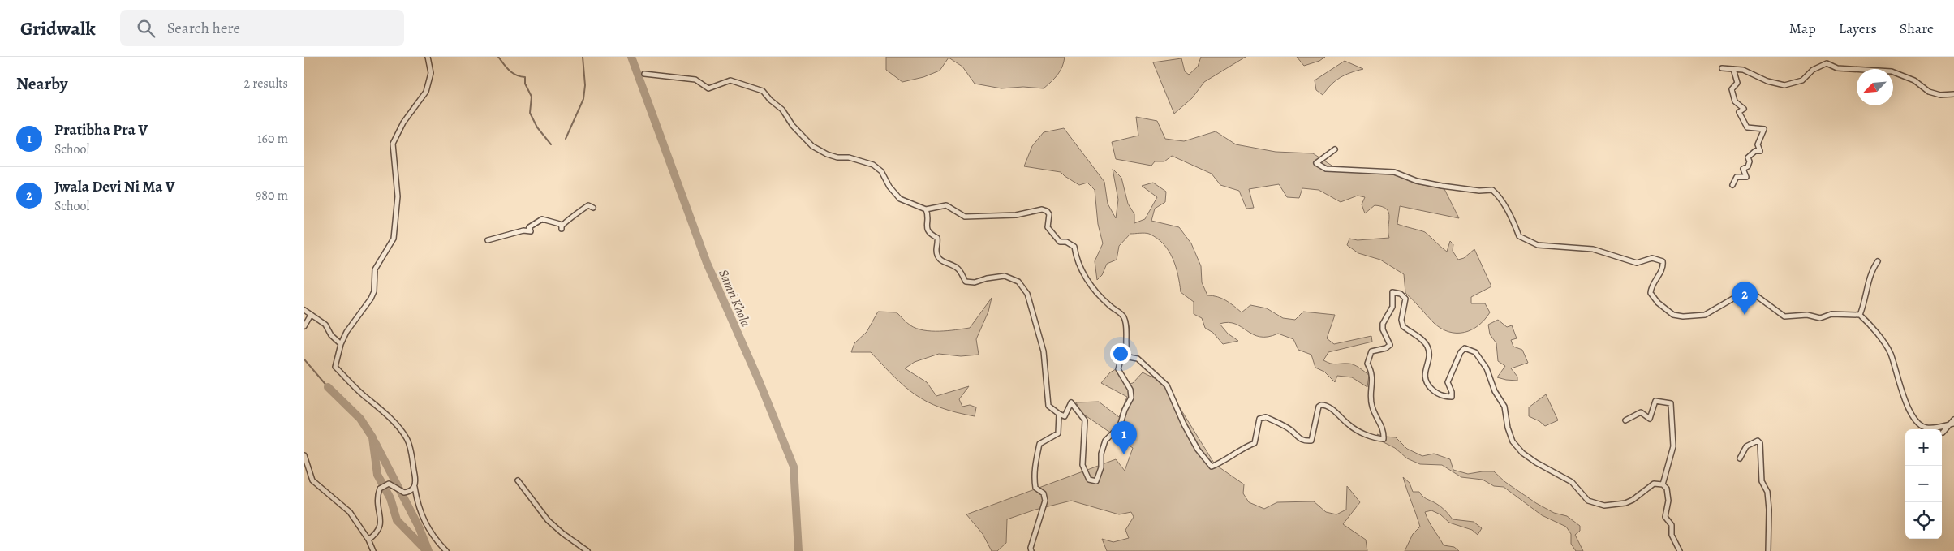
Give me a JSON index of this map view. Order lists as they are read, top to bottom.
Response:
{
  "water": ["Samri Khola"],
  "north": "bottom left",
  "page": {
    "header": "Gridwalk",
    "search": "Search here",
    "nav": ["Map", "Layers", "Share"],
    "heading": ["Nearby", "2 results"],
    "list": [
      {
        "mark": "1",
        "name": "Pratibha Pra V",
        "note": "School",
        "value": "160 m"
      },
      {
        "mark": "2",
        "name": "Jwala Devi Ni Ma V",
        "note": "School",
        "value": "980 m"
      }
    ],
    "pins": ["2", "1"],
    "map_buttons": ["+", "−"]
  }
}
